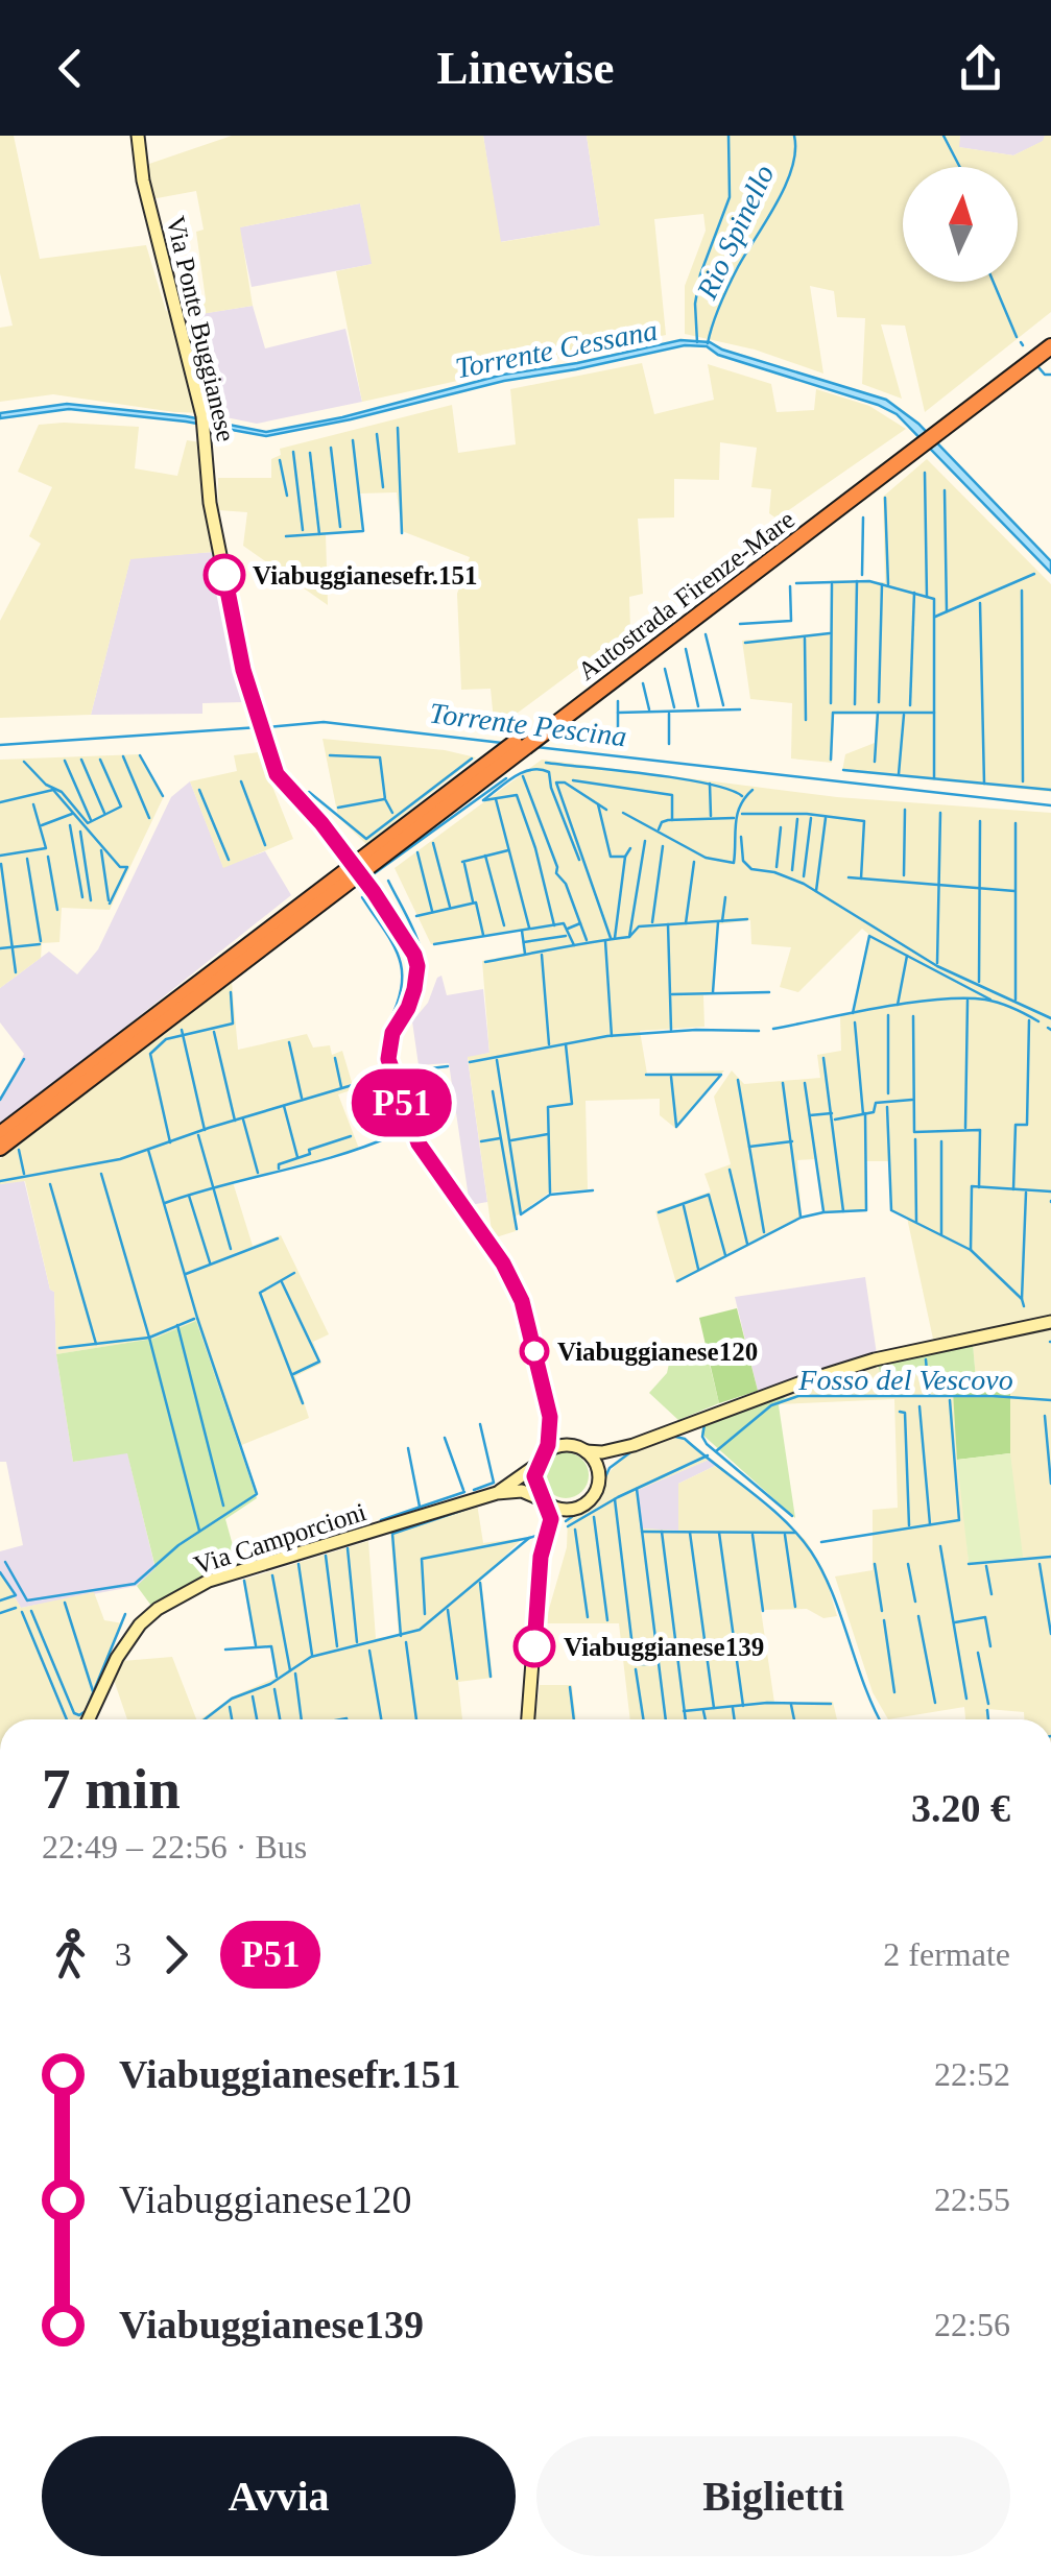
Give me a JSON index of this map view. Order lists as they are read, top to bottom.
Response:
{
  "streets": {
    "highway": ["Autostrada Firenze-Mare"],
    "main road": ["Via Ponte Buggianese", "Via Camporcioni"]
  },
  "water": [
    "Rio Spinello",
    "Torrente Cessana",
    "Torrente Pescina",
    "Fosso del Vescovo"
  ],
  "places": ["Viabuggianesefr.151", "Viabuggianese120", "Viabuggianese139"],
  "lines": ["bus line P51"],
  "north": "top",
  "page": {
    "header": "Linewise",
    "on_map": "P51",
    "heading": ["7 min", "22:49 – 22:56 · Bus", "3.20 €"],
    "legs": ["3", "P51", "2 fermate"],
    "list": [
      {
        "name": "Viabuggianesefr.151",
        "value": "22:52"
      },
      {
        "name": "Viabuggianese120",
        "value": "22:55"
      },
      {
        "name": "Viabuggianese139",
        "value": "22:56"
      }
    ],
    "buttons": ["Avvia", "Biglietti"]
  }
}
